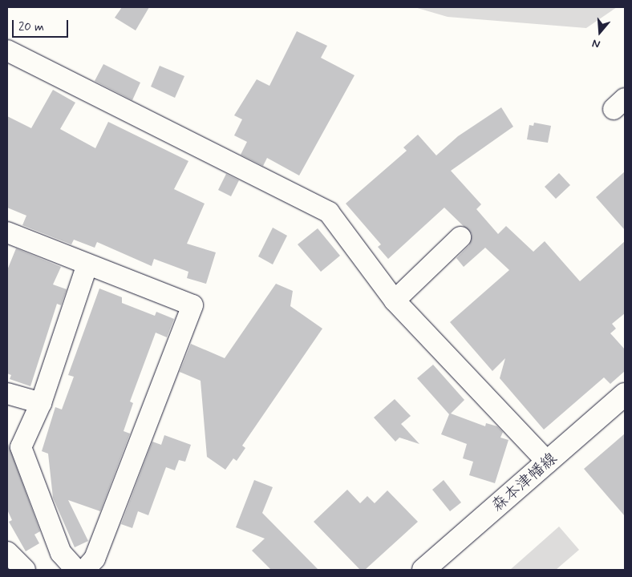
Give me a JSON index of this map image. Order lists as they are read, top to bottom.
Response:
{
  "streets": {
    "main road": ["森本津幡線"]
  },
  "scale_bar": "20 m",
  "north": "bottom"
}
